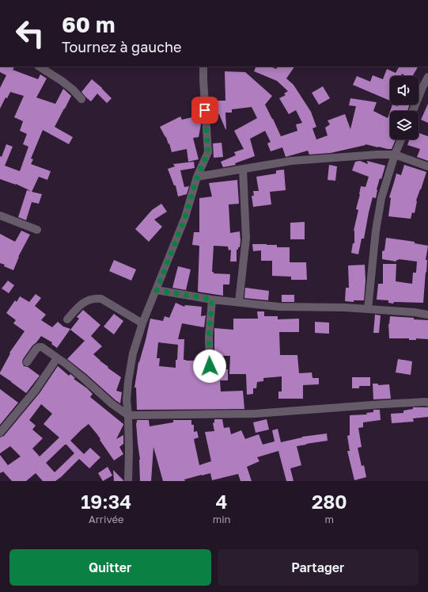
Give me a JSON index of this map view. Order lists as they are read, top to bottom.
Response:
{
  "page": {
    "turn": ["60 m", "Tournez à gauche"],
    "eta": [
      "19:34",
      "Arrivée",
      "4",
      "min",
      "280",
      "m"
    ],
    "buttons": ["Quitter", "Partager"]
  }
}
